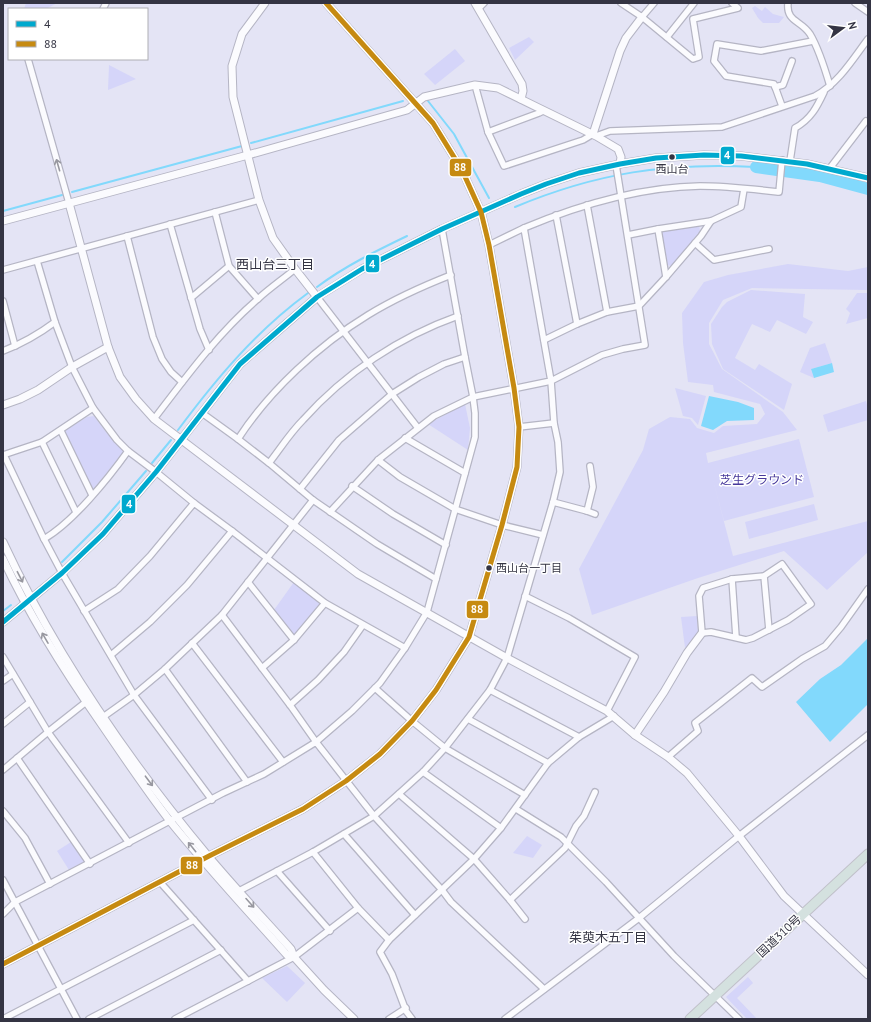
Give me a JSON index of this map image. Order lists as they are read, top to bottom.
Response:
{
  "streets": {
    "highway": ["国道310号"]
  },
  "districts": ["西山台三丁目", "茱萸木五丁目"],
  "parks": ["芝生グラウンド"],
  "places": ["西山台", "西山台一丁目"],
  "lines": ["transit line 88", "transit line 4"],
  "legend": ["4", "88"],
  "north": "right"
}
